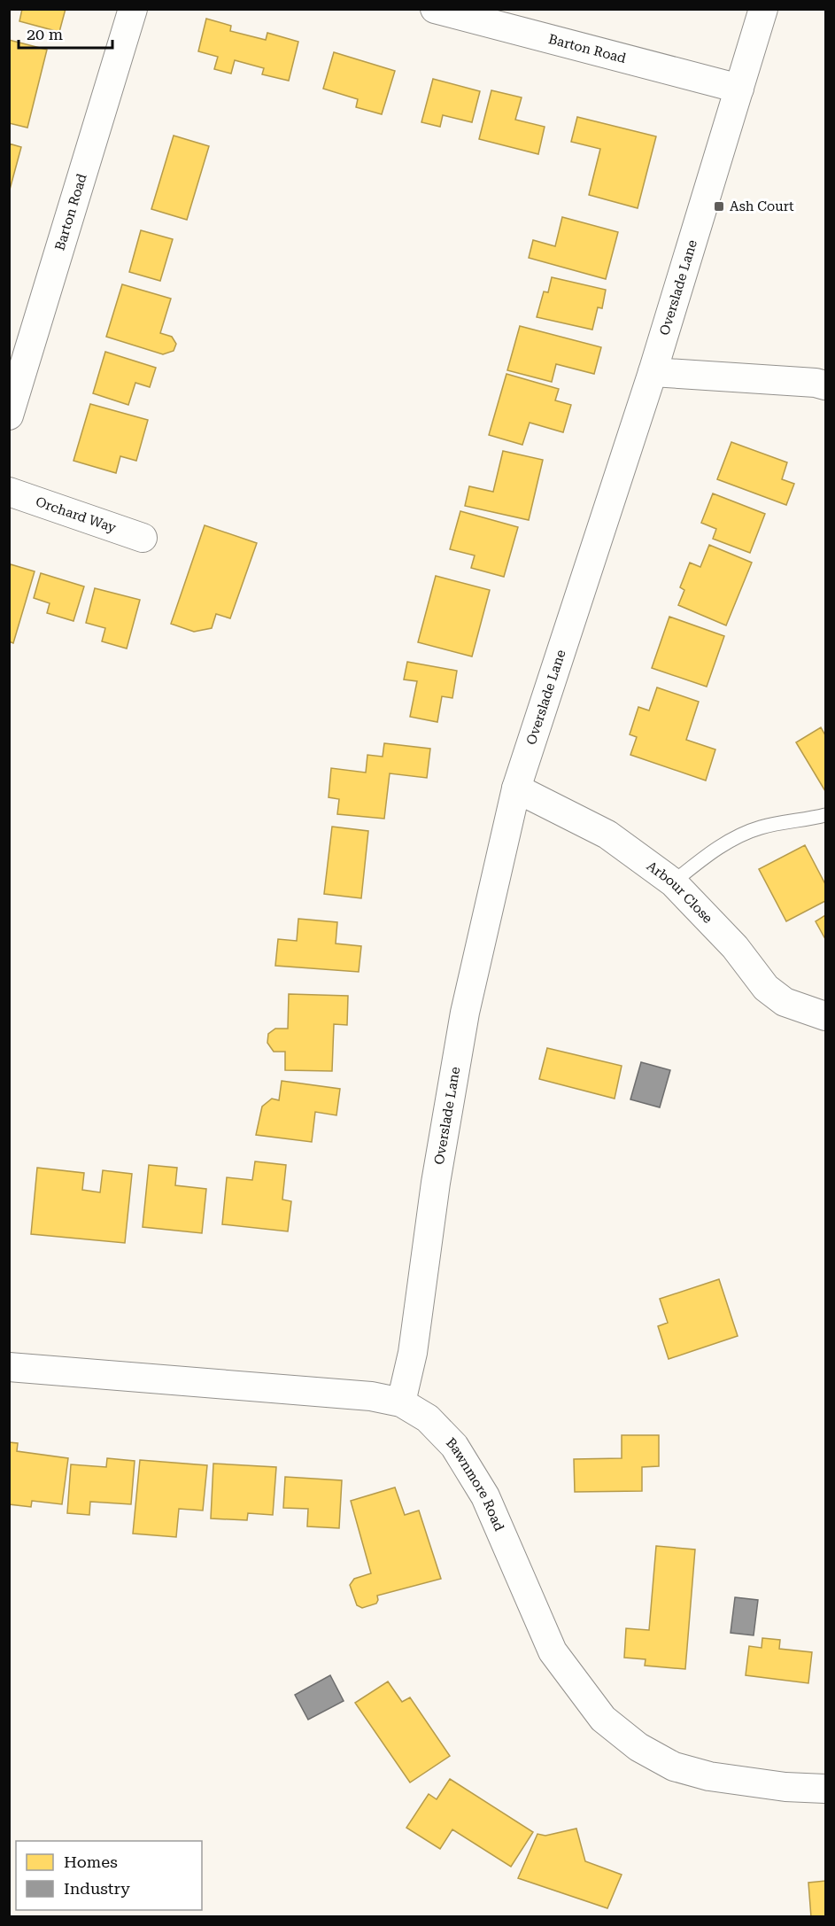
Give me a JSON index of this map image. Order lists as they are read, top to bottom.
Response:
{
  "streets": {
    "street": [
      "Barton Road",
      "Overslade Lane",
      "Orchard Way",
      "Arbour Close",
      "Bawnmore Road"
    ]
  },
  "crossings": [
    ["Barton Road", "Overslade Lane"],
    ["Overslade Lane", "Arbour Close"],
    ["Overslade Lane", "Bawnmore Road"]
  ],
  "places": {
    "transit": ["Ash Court"]
  },
  "legend": ["Homes", "Industry"],
  "scale_bar": "20 m"
}
